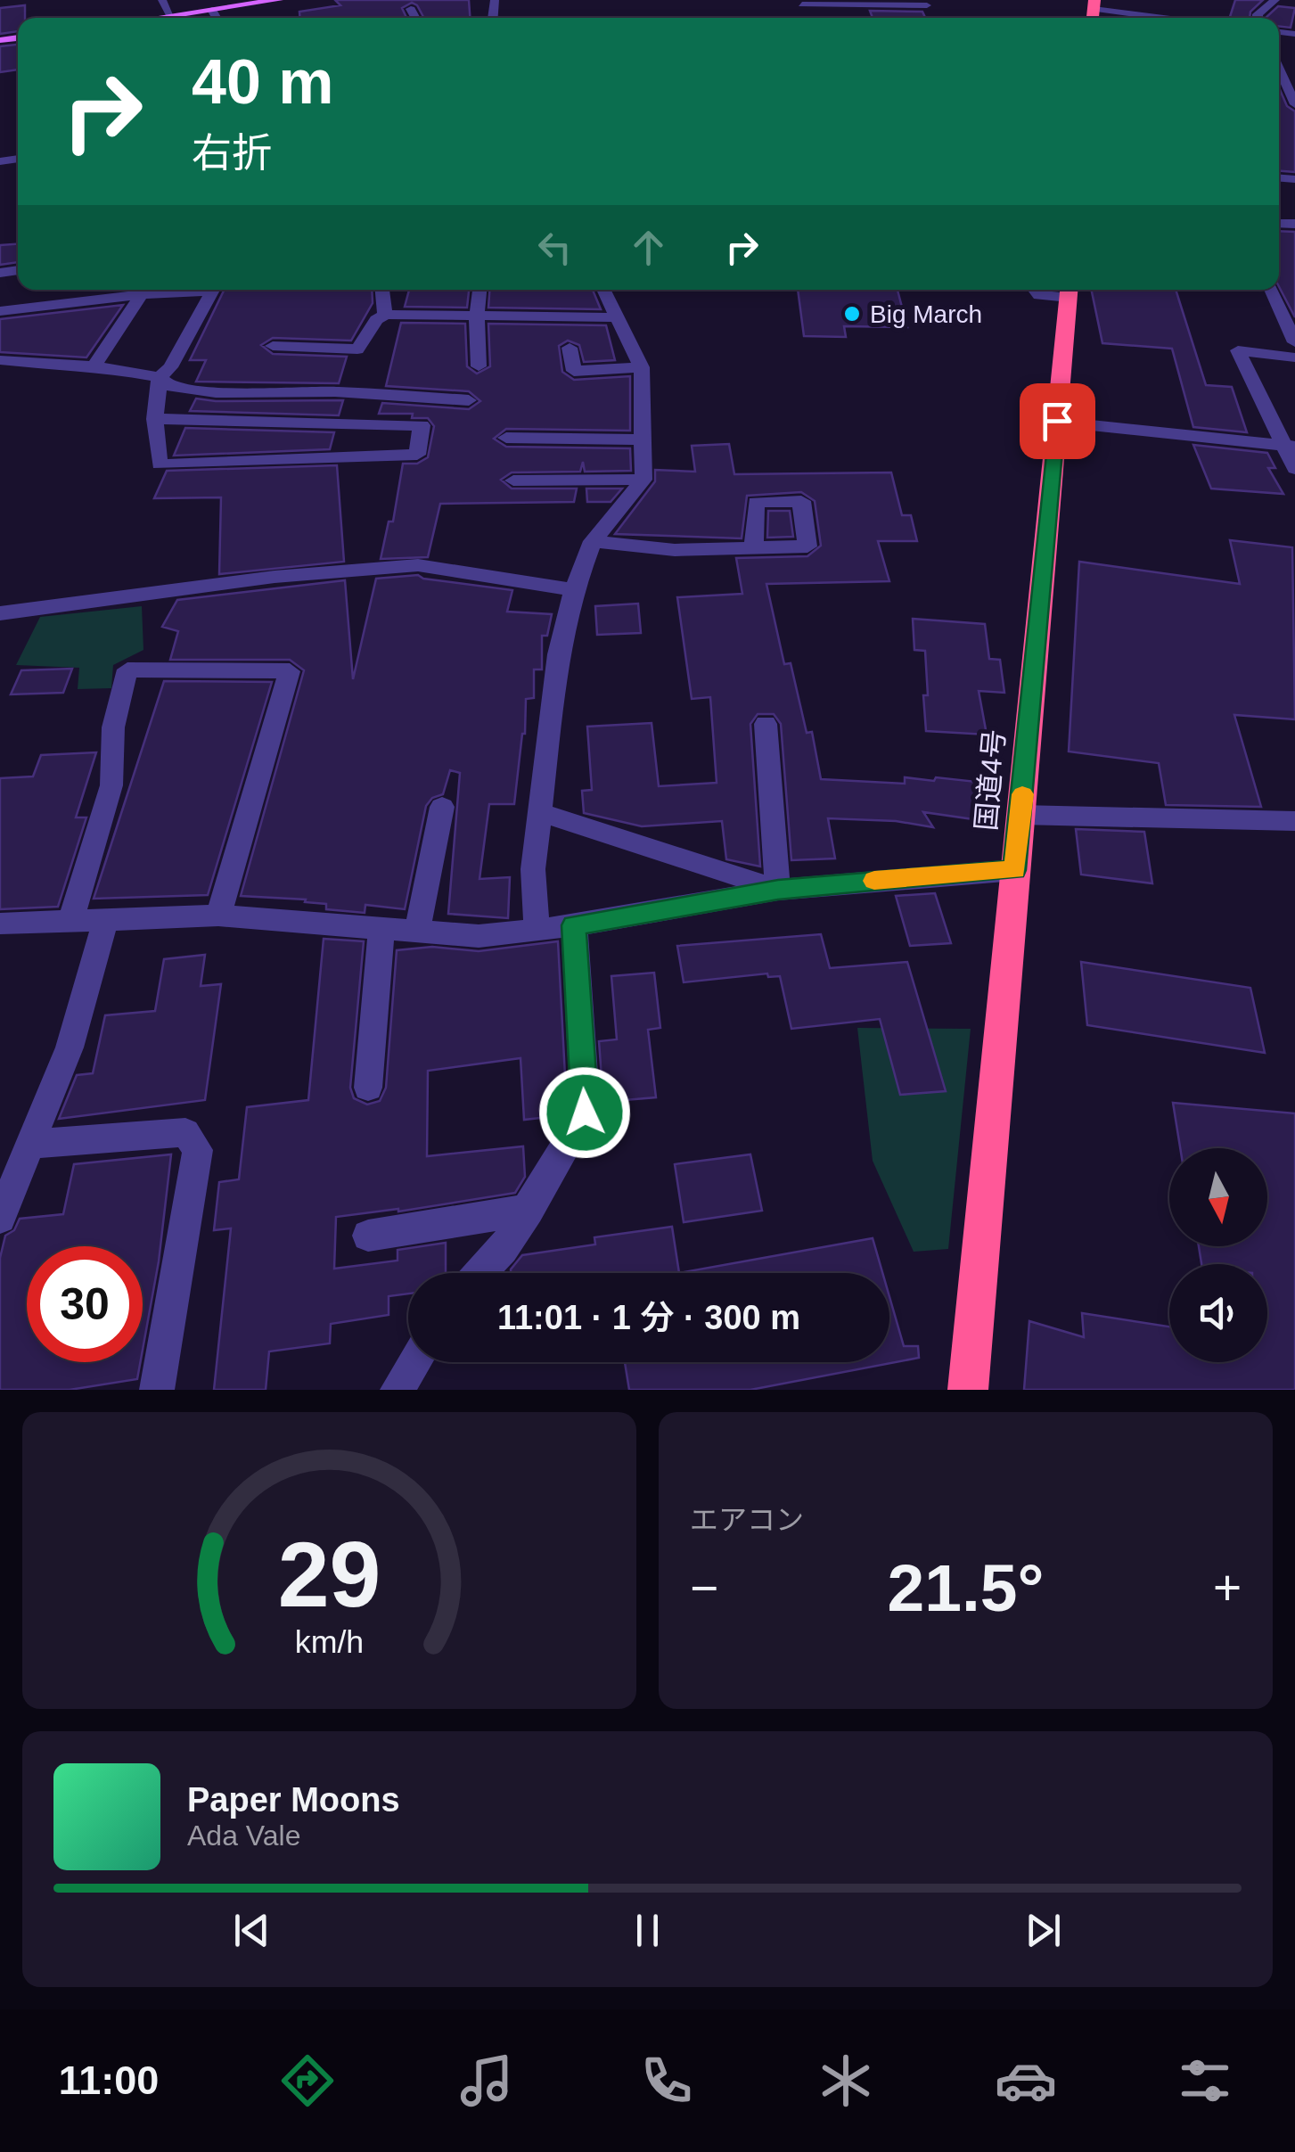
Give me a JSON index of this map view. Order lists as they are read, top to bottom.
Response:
{
  "streets": {
    "highway": ["国道4号"]
  },
  "places": ["Big March"],
  "north": "bottom",
  "page": {
    "turn": ["40 m", "右折"],
    "limit": "30",
    "trip": "11:01 · 1 分 · 300 m",
    "tile": "エアコン",
    "heat": ["−", "21.5°", "+"],
    "song": ["Paper Moons", "Ada Vale"],
    "tabs": "11:00",
    "gauge": ["29", "km/h"]
  }
}
